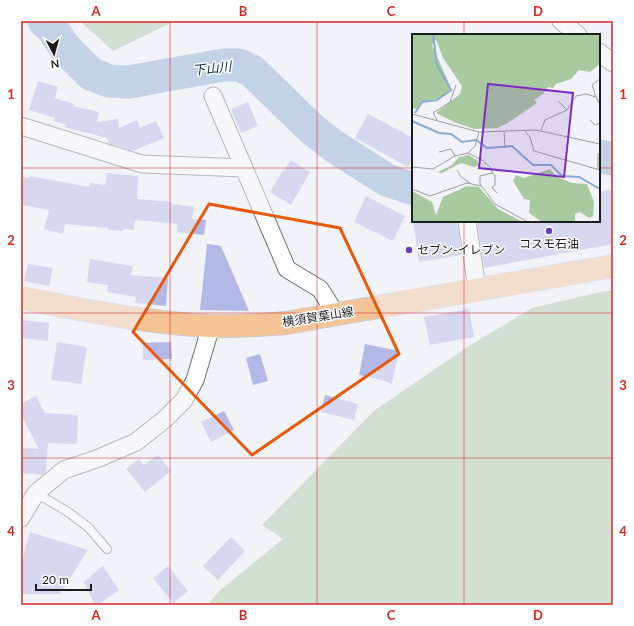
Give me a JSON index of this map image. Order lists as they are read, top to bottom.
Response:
{
  "streets": {
    "main road": ["横須賀葉山線"]
  },
  "water": ["下山川"],
  "places": ["コスモ石油", "セブン-イレブン"],
  "scale_bar": "20 m",
  "north": "bottom",
  "grid": {
    "columns": [
      "A",
      "B",
      "C",
      "D"
    ],
    "rows": [
      "1",
      "2",
      "3",
      "4"
    ]
  }
}
